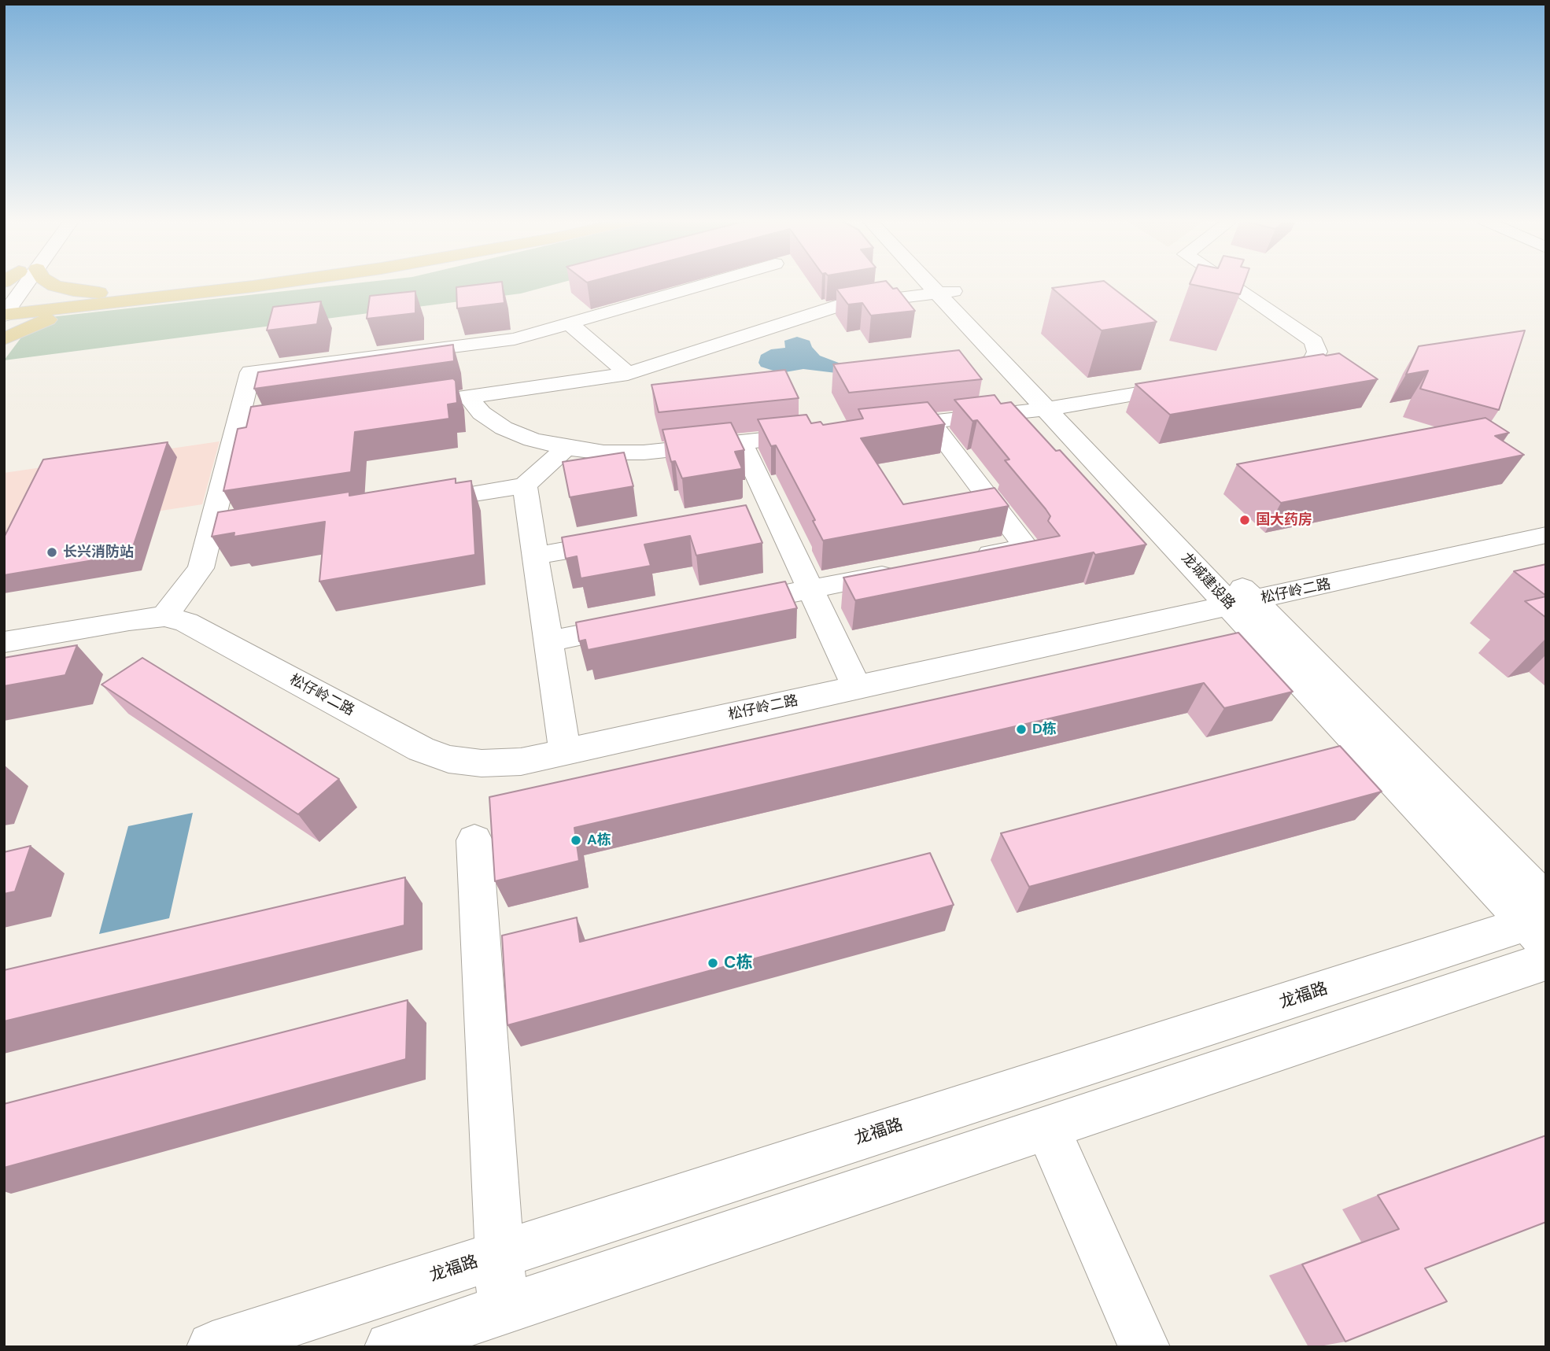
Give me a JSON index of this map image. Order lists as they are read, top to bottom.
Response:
{
  "streets": {
    "street": ["龙城建设路", "松仔岭二路", "龙福路"]
  },
  "crossings": [
    ["龙城建设路", "松仔岭二路"],
    ["龙城建设路", "龙福路"]
  ],
  "places": [
    "国大药房",
    "长兴消防站",
    "D栋",
    "A栋",
    "C栋"
  ]
}
